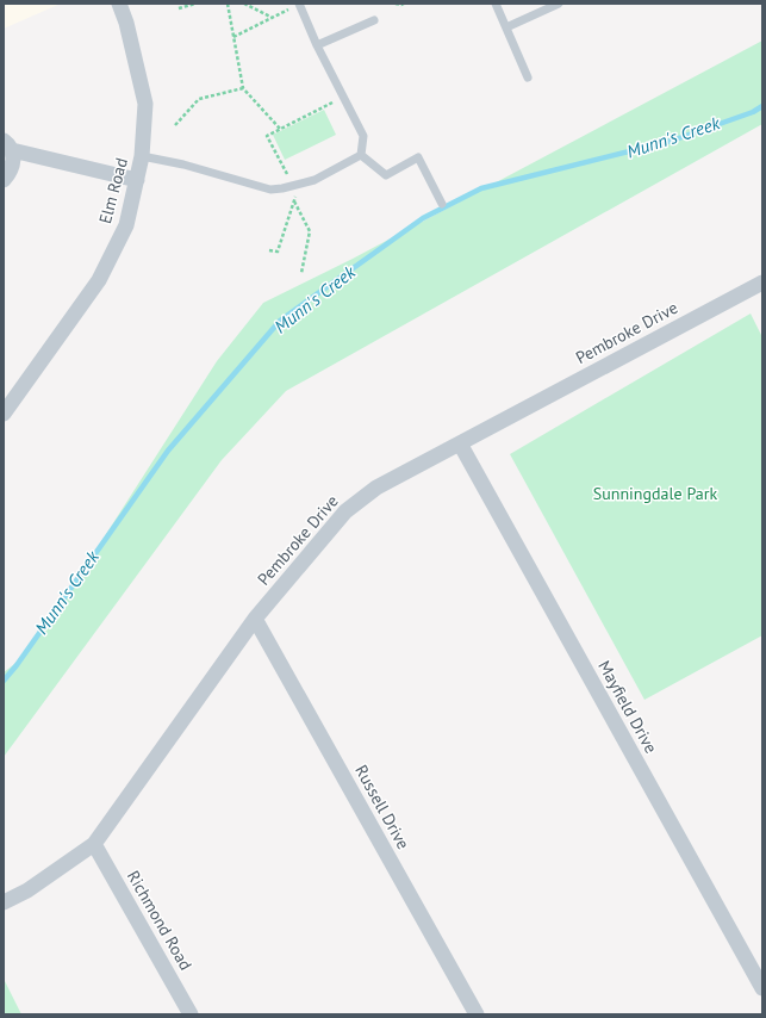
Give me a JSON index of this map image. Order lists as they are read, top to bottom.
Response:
{
  "streets": {
    "street": [
      "Elm Road",
      "Pembroke Drive",
      "Mayfield Drive",
      "Russell Drive",
      "Richmond Road"
    ]
  },
  "crossings": [
    ["Pembroke Drive", "Mayfield Drive"],
    ["Pembroke Drive", "Russell Drive"],
    ["Pembroke Drive", "Richmond Road"]
  ],
  "water": ["Munn's Creek"],
  "parks": ["Sunningdale Park"]
}
